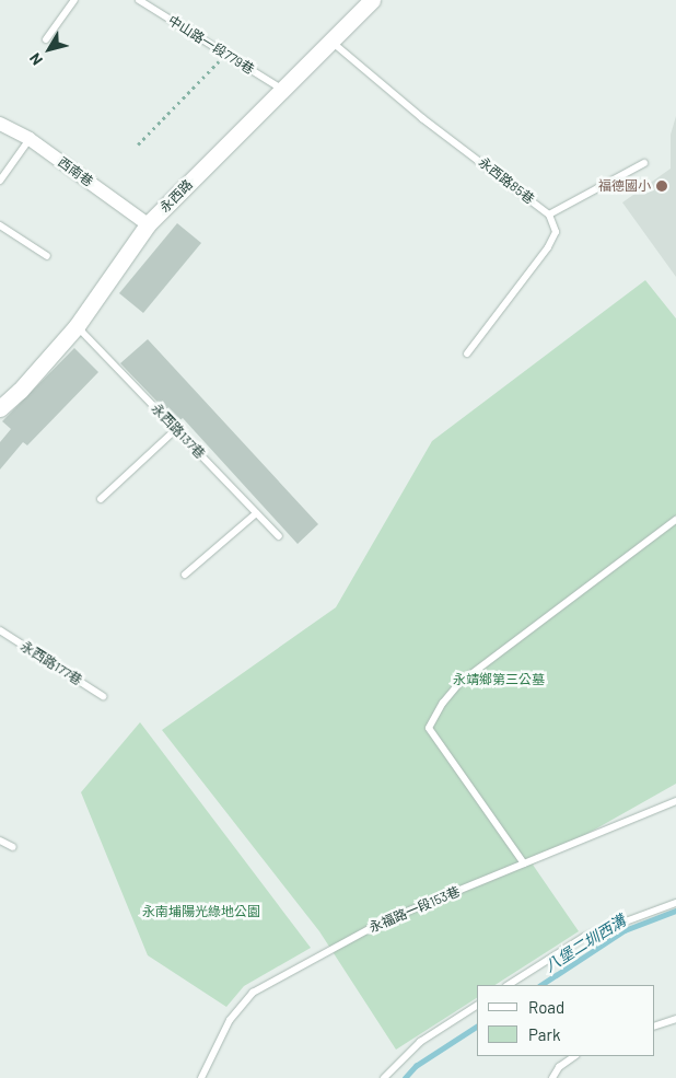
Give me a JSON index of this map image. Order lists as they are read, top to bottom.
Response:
{
  "streets": {
    "street": ["西南巷", "永西路"],
    "lane": [
      "中山路一段779巷",
      "永西路85巷",
      "永西路137巷",
      "永西路177巷",
      "永福路一段153巷"
    ]
  },
  "crossings": [
    ["中山路一段779巷", "永西路"],
    ["西南巷", "永西路"],
    ["永西路85巷", "永西路"],
    ["永西路", "永西路137巷"]
  ],
  "water": ["八堡二圳西溝"],
  "parks": ["永靖鄉第三公墓", "永南埔陽光綠地公園"],
  "places": ["福德國小"],
  "legend": ["Road", "Park"],
  "north": "bottom left"
}
